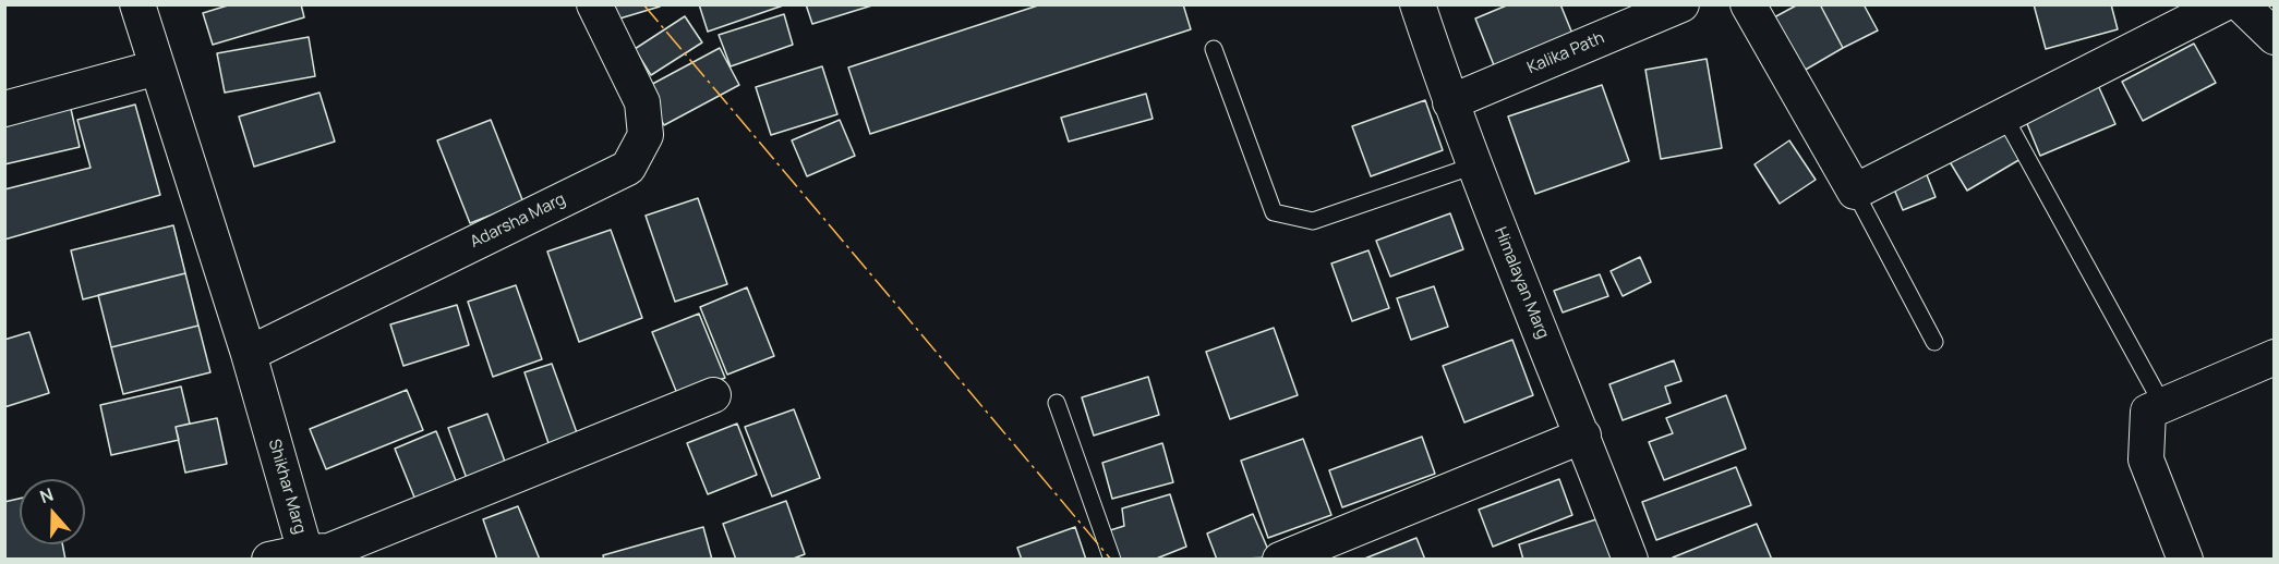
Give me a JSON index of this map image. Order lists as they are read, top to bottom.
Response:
{
  "streets": {
    "street": [
      "Kalika Path",
      "Adarsha Marg",
      "Himalayan Marg",
      "Shikhar Marg"
    ]
  },
  "crossings": [
    ["Kalika Path", "Himalayan Marg"],
    ["Adarsha Marg", "Shikhar Marg"]
  ],
  "north": "top"
}
